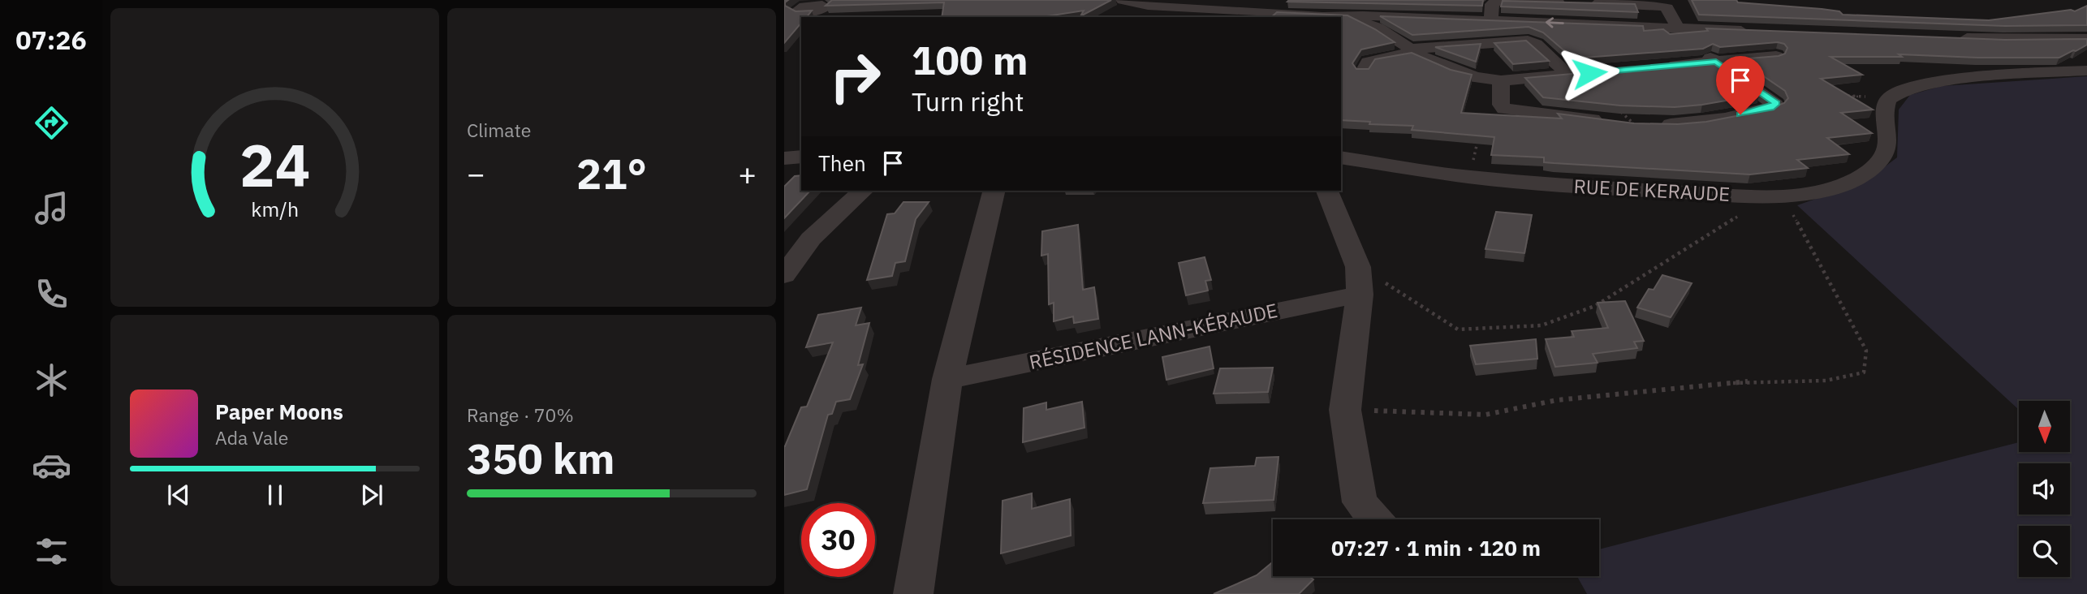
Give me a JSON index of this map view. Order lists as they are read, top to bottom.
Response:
{
  "streets": {
    "street": ["RUE DE KERAUDE", "RÉSIDENCE LANN-KÉRAUDE"]
  },
  "north": "bottom",
  "page": {
    "tabs": "07:26",
    "tile": [
      "Climate",
      ["Range · 70%", "350 km"]
    ],
    "turn": ["100 m", "Turn right"],
    "then": "Then",
    "heat": ["−", "21°", "+"],
    "song": ["Paper Moons", "Ada Vale"],
    "limit": "30",
    "trip": "07:27 · 1 min · 120 m",
    "gauge": ["24", "km/h"]
  }
}
